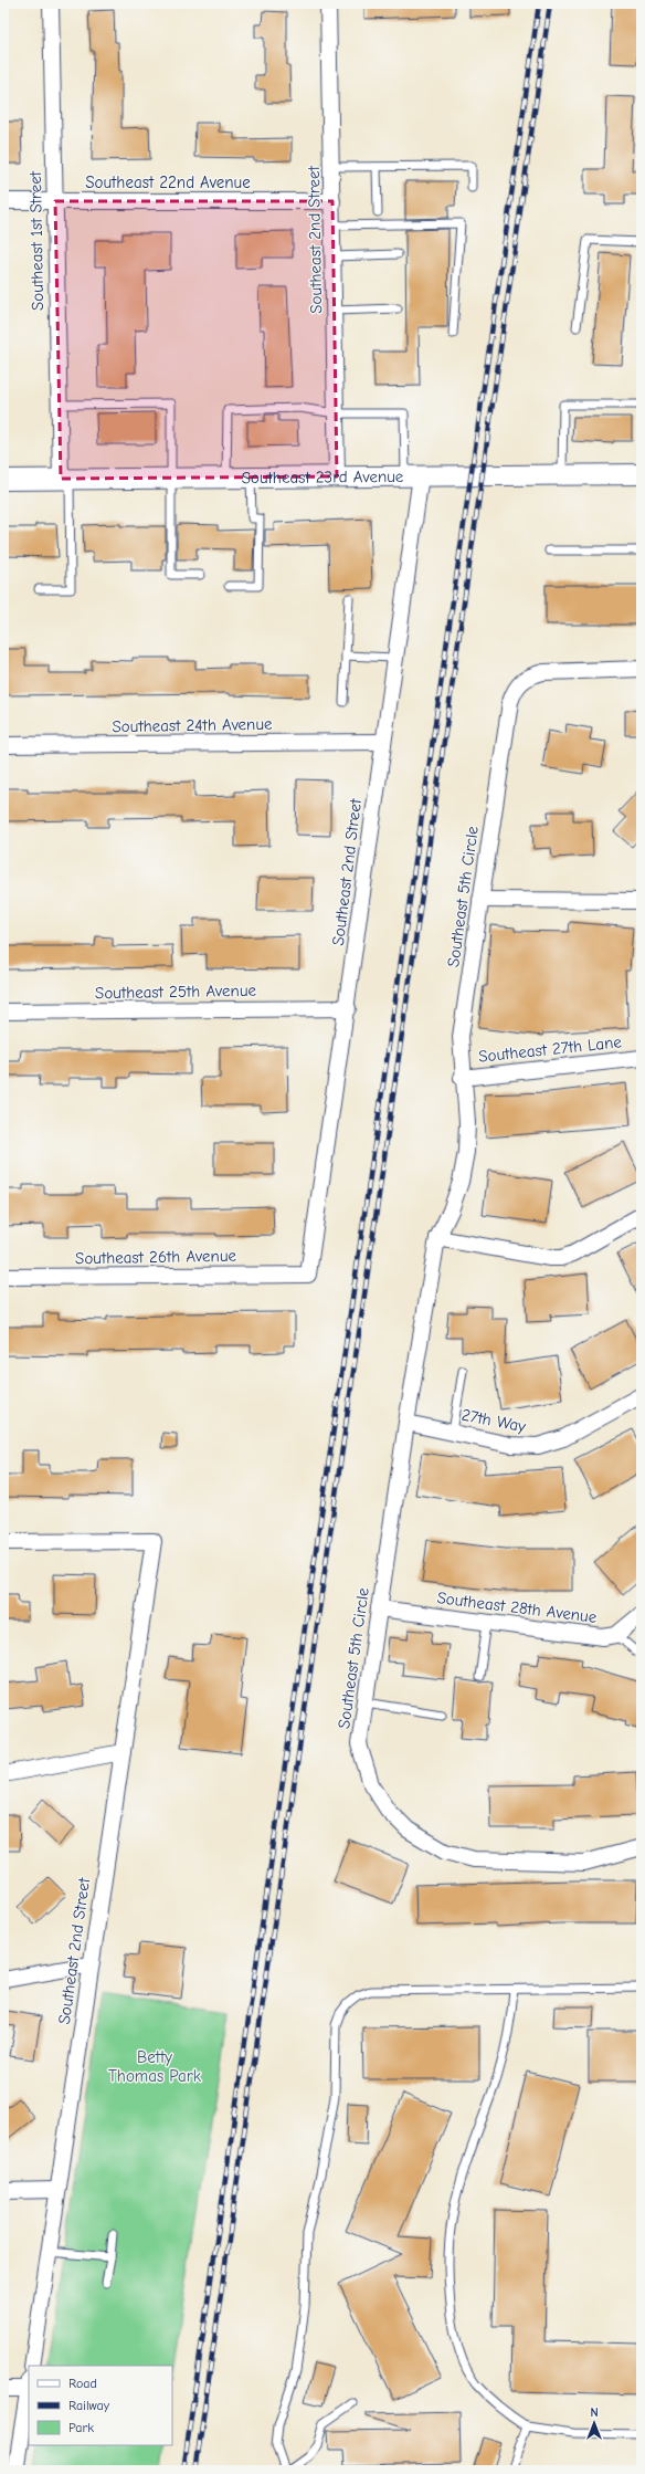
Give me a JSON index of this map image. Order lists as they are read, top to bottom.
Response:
{
  "streets": {
    "street": [
      "Southeast 22nd Avenue",
      "Southeast 2nd Street",
      "Southeast 1st Street",
      "Southeast 23rd Avenue",
      "Southeast 24th Avenue",
      "Southeast 5th Circle",
      "Southeast 25th Avenue",
      "Southeast 27th Lane",
      "Southeast 26th Avenue",
      "27th Way",
      "Southeast 28th Avenue"
    ]
  },
  "crossings": [
    ["Southeast 22nd Avenue", "Southeast 2nd Street"],
    ["Southeast 22nd Avenue", "Southeast 1st Street"],
    ["Southeast 2nd Street", "Southeast 23rd Avenue"],
    ["Southeast 2nd Street", "Southeast 24th Avenue"],
    ["Southeast 2nd Street", "Southeast 25th Avenue"],
    ["Southeast 2nd Street", "Southeast 26th Avenue"],
    ["Southeast 1st Street", "Southeast 23rd Avenue"],
    ["Southeast 5th Circle", "Southeast 27th Lane"],
    ["Southeast 5th Circle", "27th Way"],
    ["Southeast 5th Circle", "Southeast 28th Avenue"]
  ],
  "parks": ["Betty Thomas Park"],
  "legend": ["Road", "Railway", "Park"],
  "north": "top"
}
